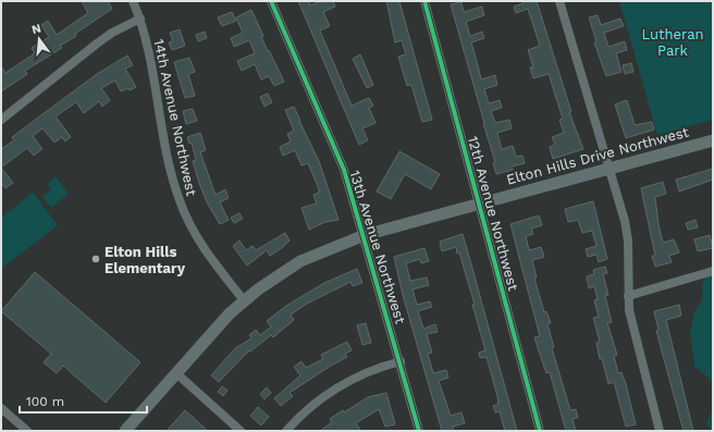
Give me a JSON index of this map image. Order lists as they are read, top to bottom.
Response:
{
  "streets": {
    "main road": ["Elton Hills Drive Northwest"],
    "street": ["14th Avenue Northwest", "12th Avenue Northwest", "13th Avenue Northwest"]
  },
  "crossings": [
    ["14th Avenue Northwest", "Elton Hills Drive Northwest"],
    ["Elton Hills Drive Northwest", "12th Avenue Northwest"],
    ["Elton Hills Drive Northwest", "13th Avenue Northwest"]
  ],
  "parks": ["Lutheran Park"],
  "places": ["Elton Hills Elementary"],
  "scale_bar": "100 m",
  "north": "top"
}
